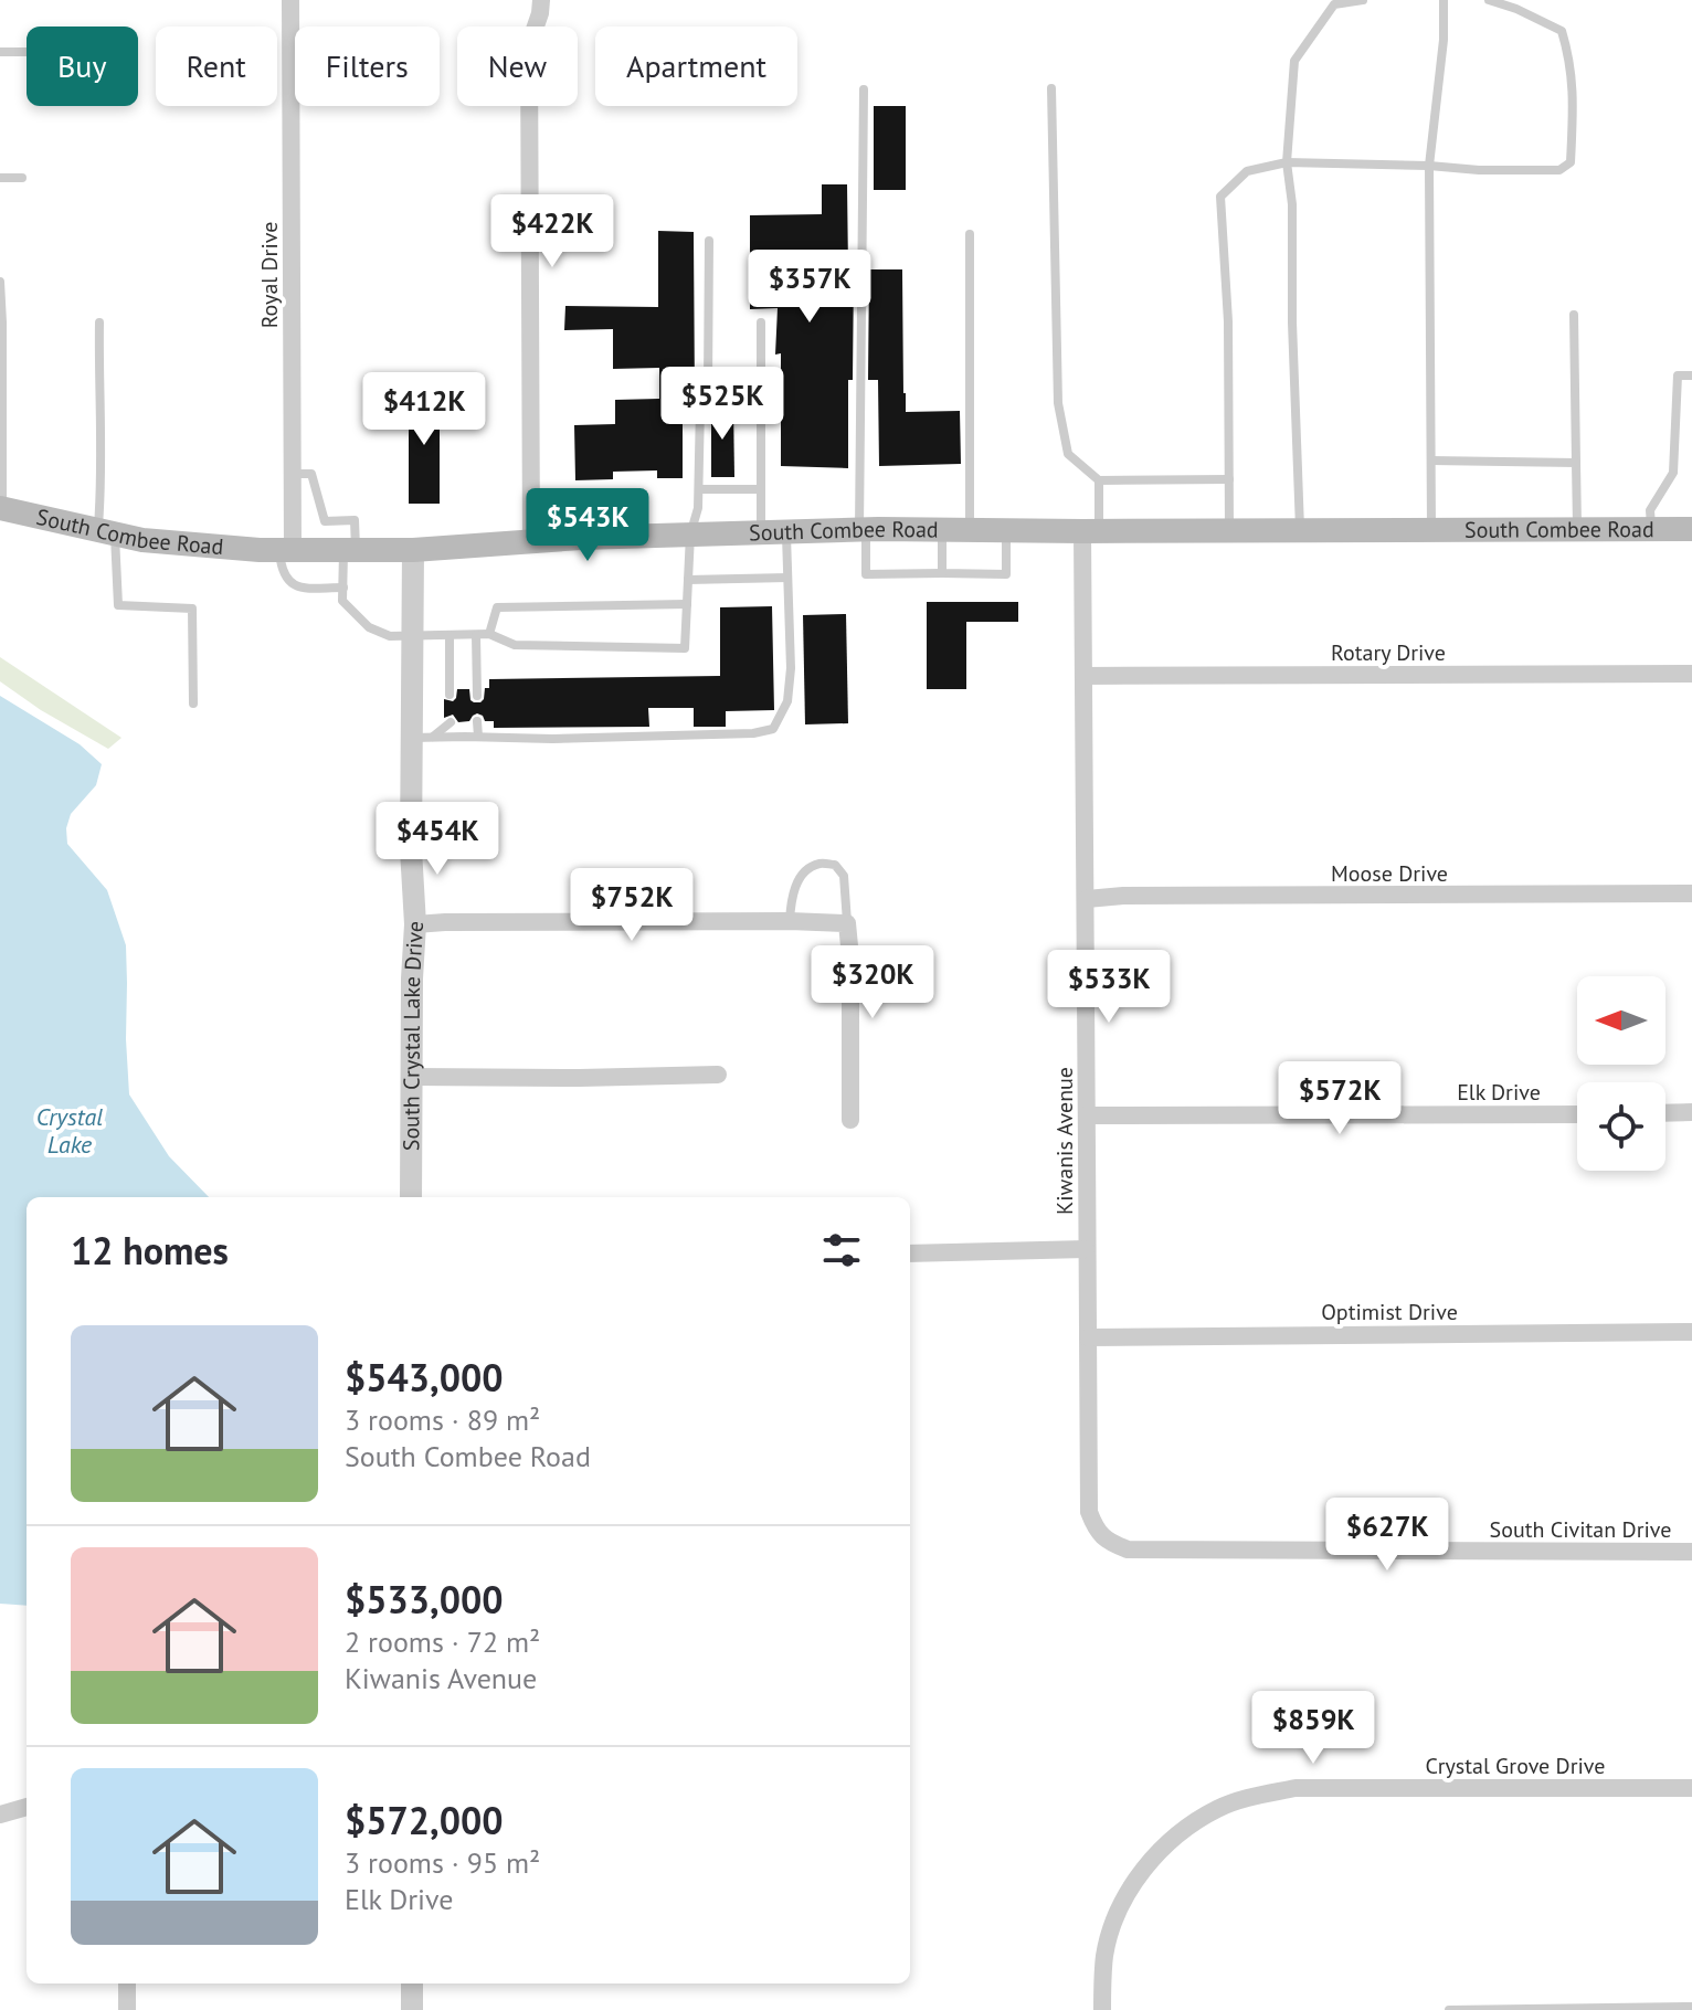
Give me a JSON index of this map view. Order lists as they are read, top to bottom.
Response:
{
  "streets": {
    "main road": ["South Combee Road"],
    "street": [
      "Royal Drive",
      "Rotary Drive",
      "Moose Drive",
      "South Crystal Lake Drive",
      "Elk Drive",
      "Kiwanis Avenue",
      "Optimist Drive",
      "South Civitan Drive",
      "Crystal Grove Drive"
    ]
  },
  "crossings": [
    ["Royal Drive", "South Combee Road"],
    ["South Combee Road", "South Crystal Lake Drive"],
    ["South Combee Road", "Kiwanis Avenue"],
    ["Rotary Drive", "Kiwanis Avenue"],
    ["Moose Drive", "Kiwanis Avenue"],
    ["Elk Drive", "Kiwanis Avenue"],
    ["Kiwanis Avenue", "Optimist Drive"],
    ["Kiwanis Avenue", "South Civitan Drive"]
  ],
  "water": ["Crystal Lake"],
  "north": "left",
  "page": {
    "chip": [
      "Buy",
      "Rent",
      "Filters",
      "New",
      "Apartment"
    ],
    "price": [
      "$422K",
      "$357K",
      "$525K",
      "$412K",
      "$543K",
      "$454K",
      "$752K",
      "$320K",
      "$533K",
      "$572K",
      "$627K",
      "$859K"
    ],
    "heading": "12 homes",
    "list": [
      {
        "name": "$543,000",
        "note": "3 rooms · 89 m² · South Combee Road"
      },
      {
        "name": "$533,000",
        "note": "2 rooms · 72 m² · Kiwanis Avenue"
      },
      {
        "name": "$572,000",
        "note": "3 rooms · 95 m² · Elk Drive"
      }
    ]
  }
}
